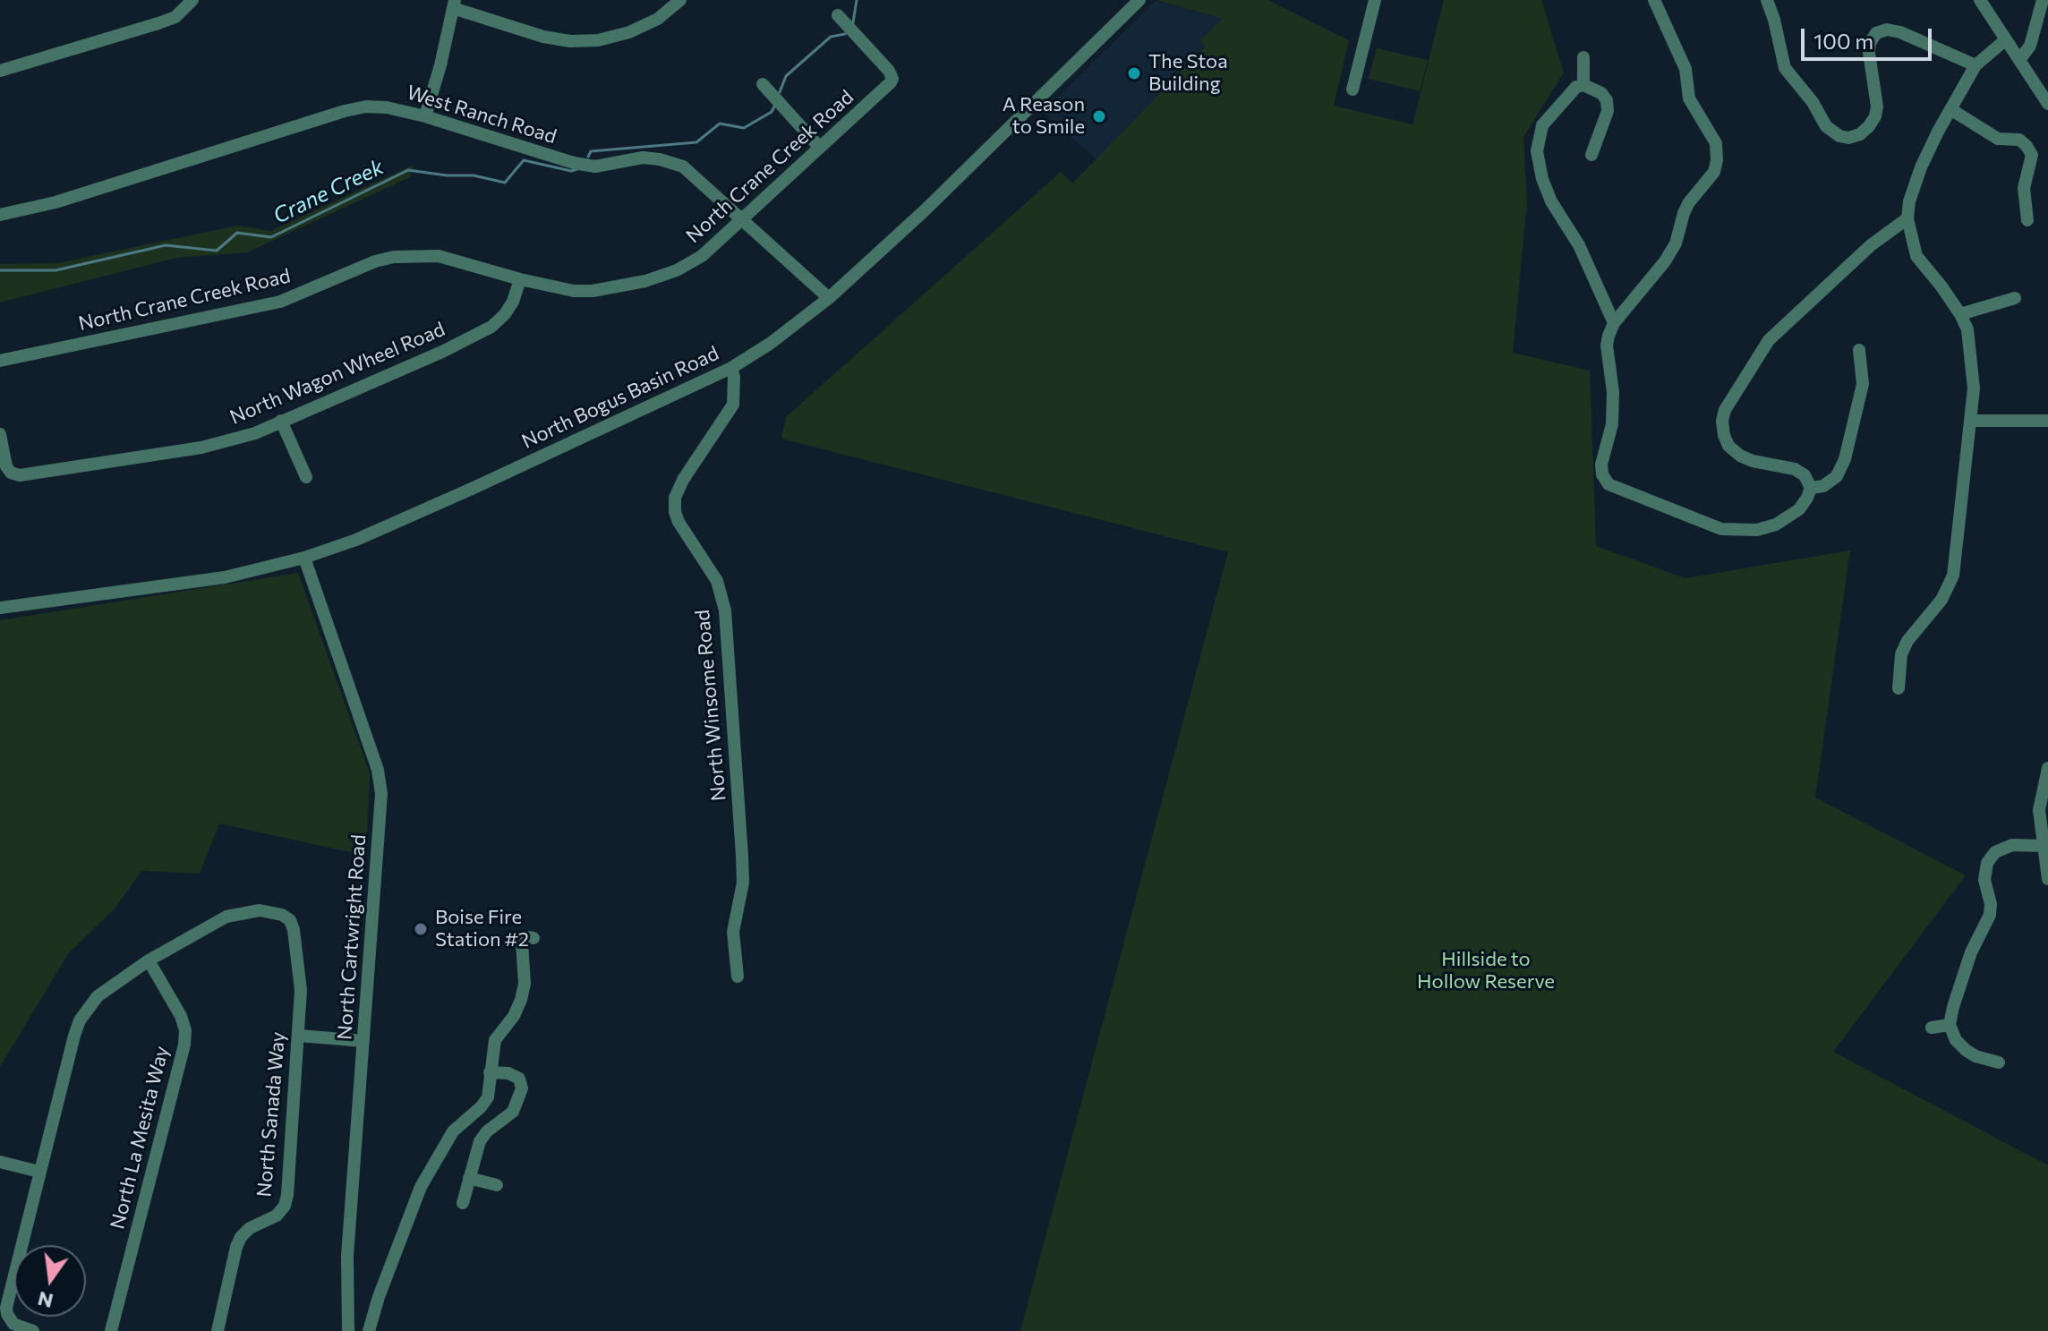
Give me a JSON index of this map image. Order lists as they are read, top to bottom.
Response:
{
  "streets": {
    "street": [
      "West Ranch Road",
      "North Crane Creek Road",
      "North Wagon Wheel Road",
      "North Bogus Basin Road",
      "North Winsome Road",
      "North Cartwright Road",
      "North Sanada Way",
      "North La Mesita Way"
    ]
  },
  "crossings": [
    ["West Ranch Road", "North Crane Creek Road"],
    ["West Ranch Road", "North Bogus Basin Road"],
    ["North Crane Creek Road", "North Wagon Wheel Road"],
    ["North Bogus Basin Road", "North Winsome Road"],
    ["North Bogus Basin Road", "North Cartwright Road"],
    ["North Sanada Way", "North La Mesita Way"]
  ],
  "water": ["Crane Creek"],
  "parks": ["Hillside to Hollow Reserve"],
  "places": ["The Stoa Building", "A Reason to Smile", "Boise Fire Station #2"],
  "scale_bar": "100 m",
  "north": "bottom"
}
